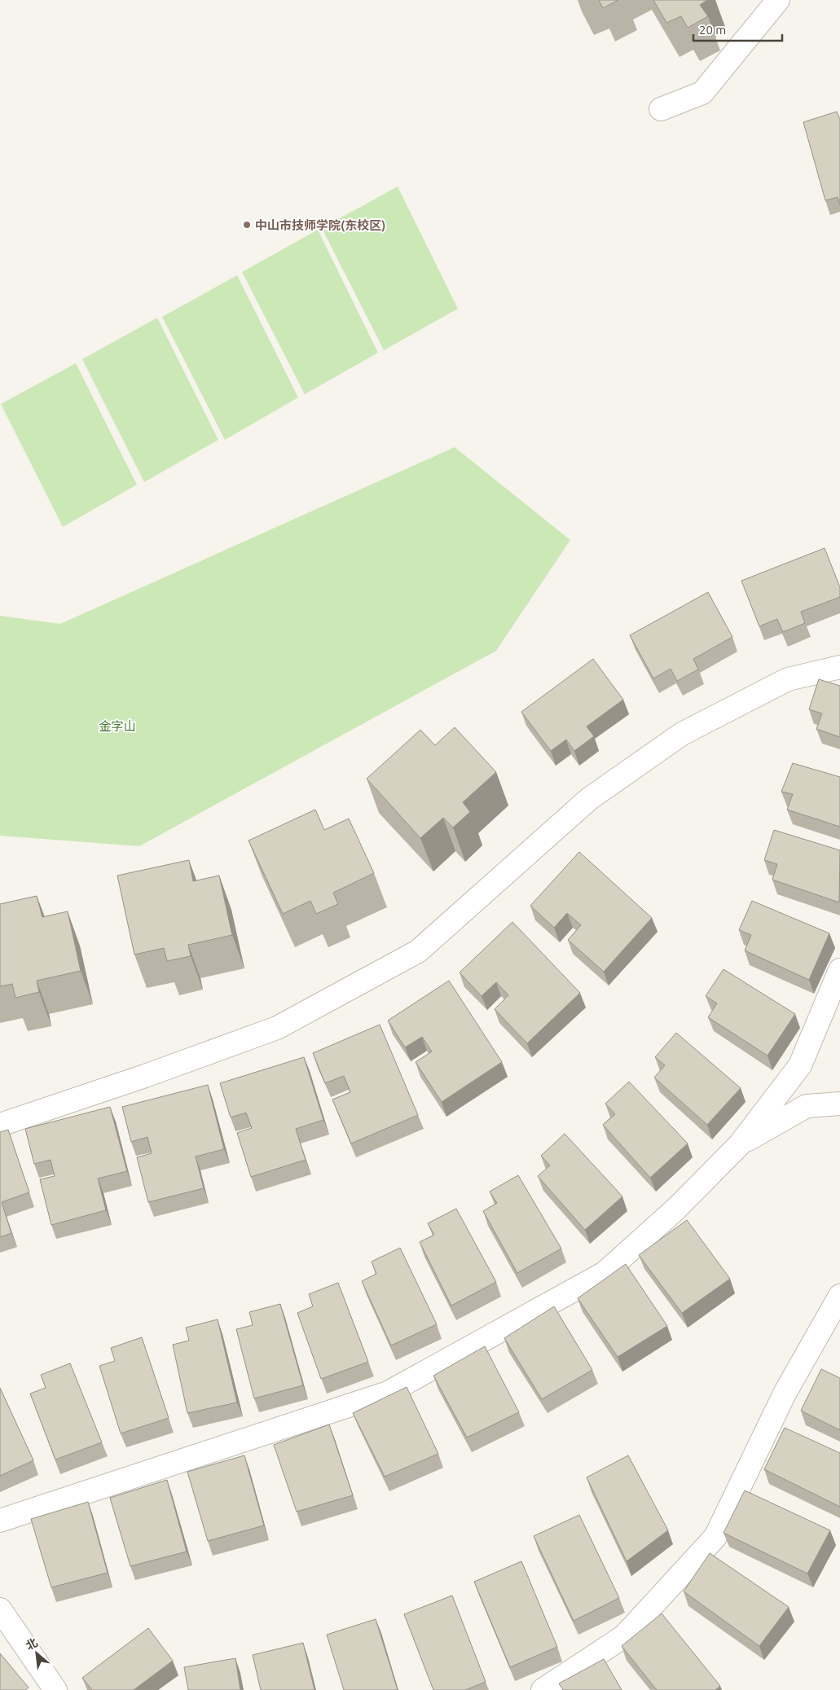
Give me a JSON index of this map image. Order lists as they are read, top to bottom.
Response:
{
  "parks": ["金字山"],
  "places": ["中山市技师学院(东校区)"],
  "scale_bar": "20 m",
  "north": "top left"
}
